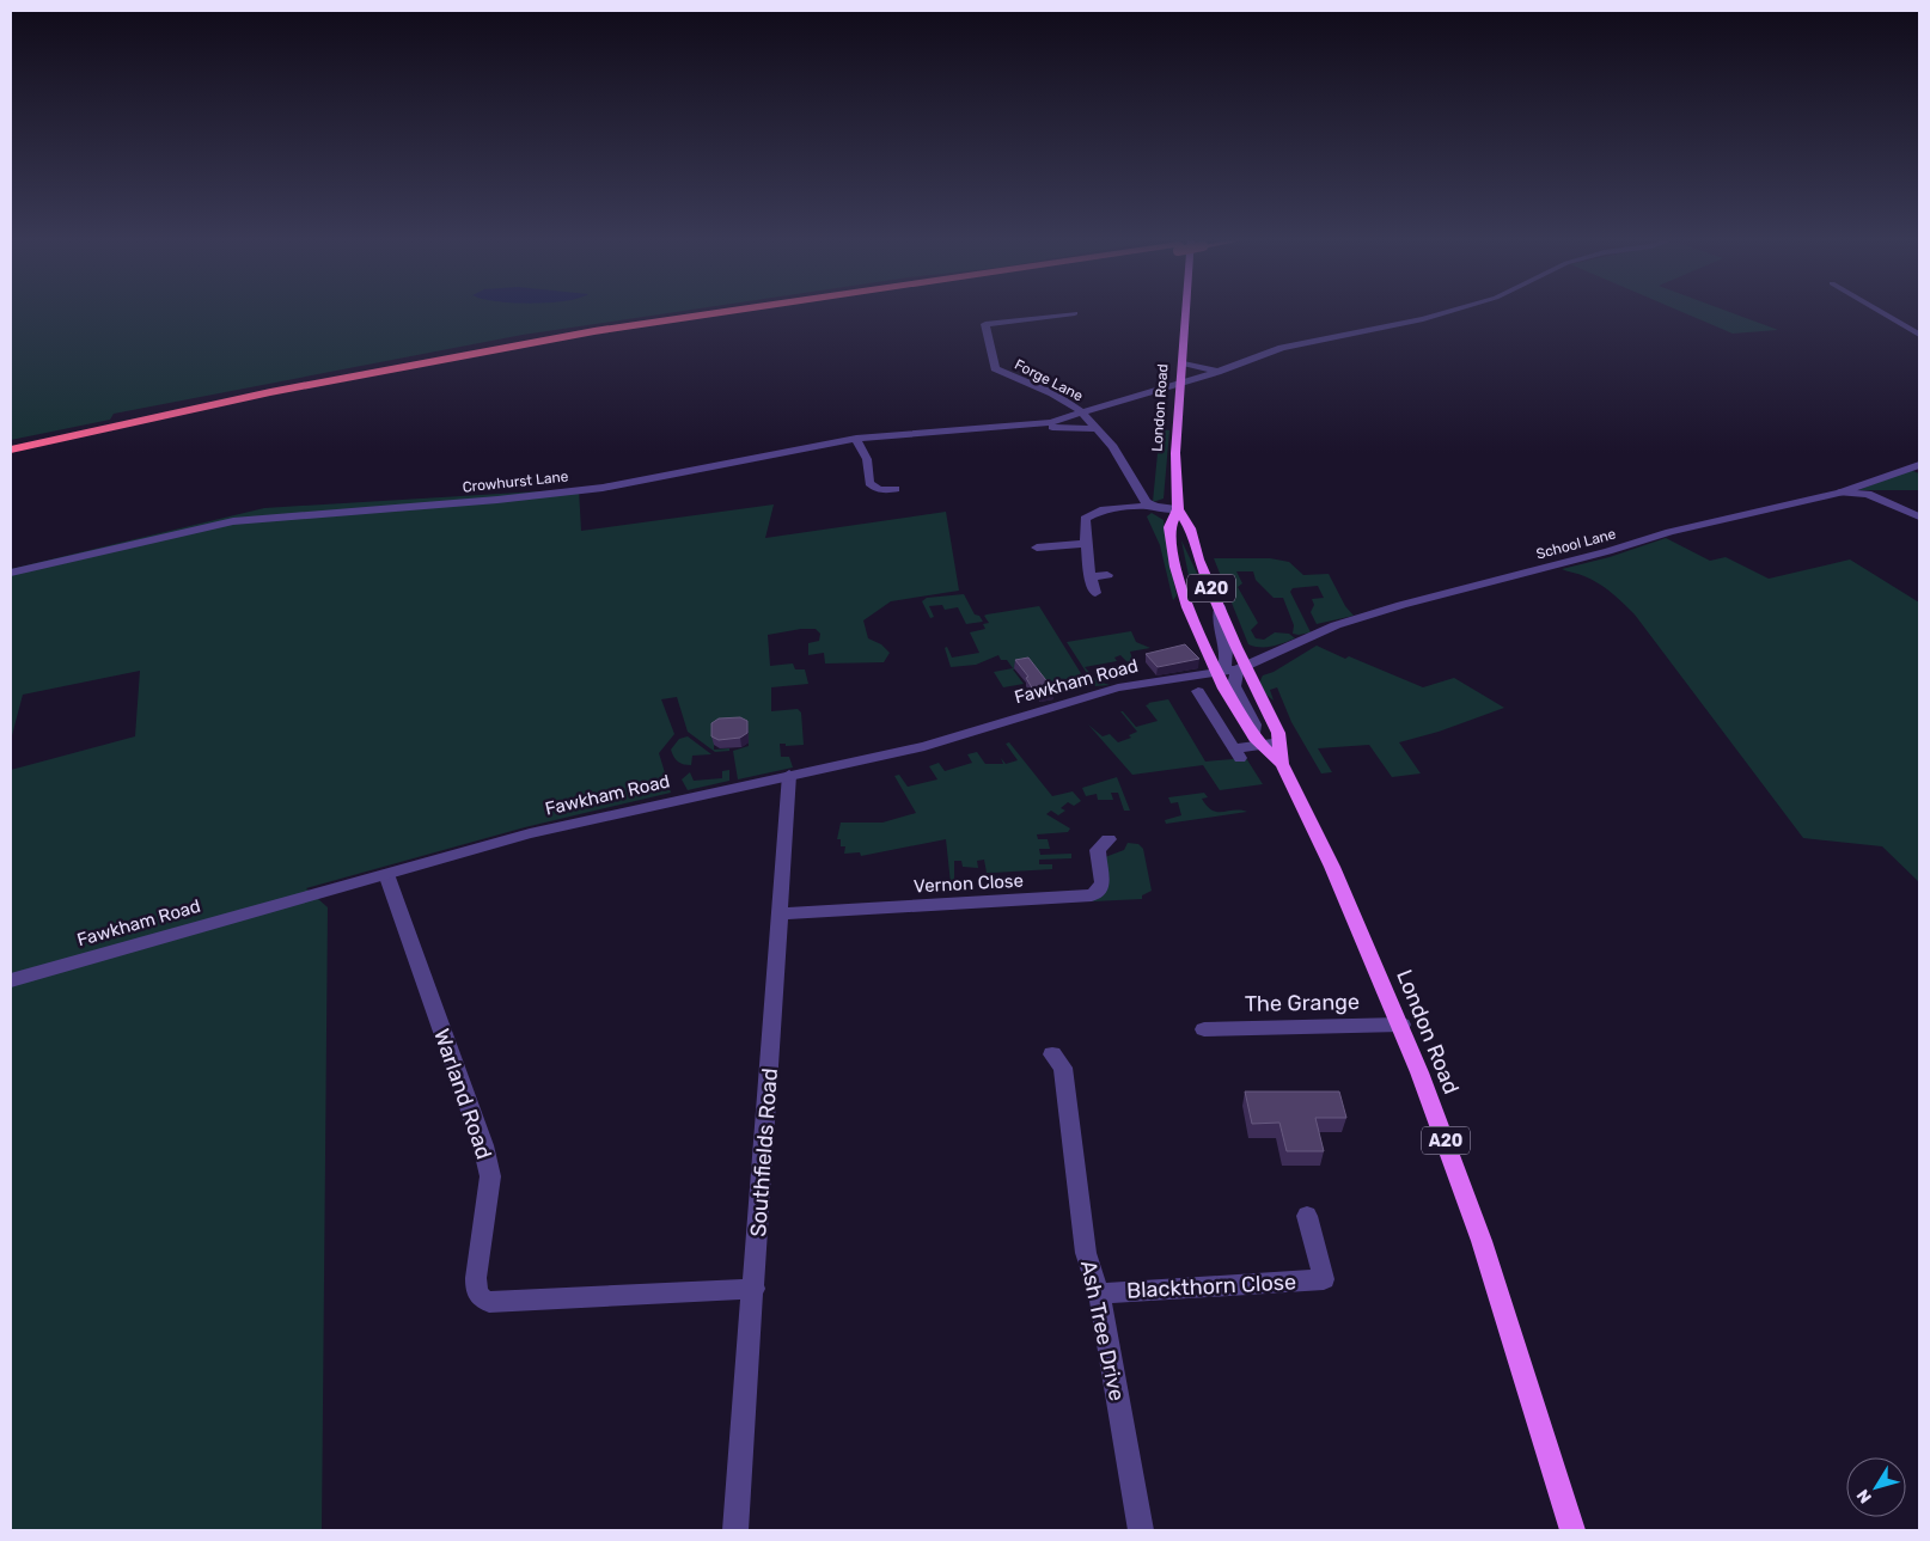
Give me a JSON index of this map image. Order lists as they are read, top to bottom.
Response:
{
  "streets": {
    "main road": ["London Road", "A20"],
    "street": [
      "Forge Lane",
      "Crowhurst Lane",
      "School Lane",
      "Fawkham Road",
      "Vernon Close",
      "The Grange",
      "Warland Road",
      "Southfields Road",
      "Blackthorn Close",
      "Ash Tree Drive"
    ]
  },
  "crossings": [
    ["Forge Lane", "Crowhurst Lane"],
    ["London Road", "Crowhurst Lane"],
    ["London Road", "School Lane"],
    ["London Road", "Fawkham Road"],
    ["London Road", "The Grange"],
    ["School Lane", "Fawkham Road"],
    ["Fawkham Road", "Warland Road"],
    ["Fawkham Road", "Southfields Road"],
    ["Vernon Close", "Southfields Road"],
    ["Warland Road", "Southfields Road"],
    ["Blackthorn Close", "Ash Tree Drive"]
  ],
  "north": "bottom left"
}
